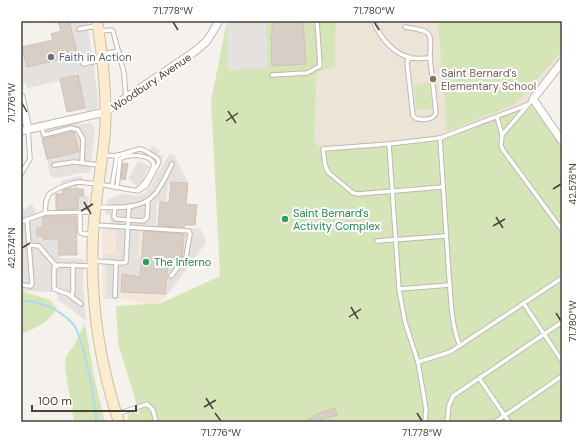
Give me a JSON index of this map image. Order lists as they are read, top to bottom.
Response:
{
  "streets": {
    "street": ["Woodbury Avenue"]
  },
  "places": [
    "Faith in Action",
    "Saint Bernard's Elementary School",
    "Saint Bernard's Activity Complex",
    "The Inferno"
  ],
  "scale_bar": "100 m",
  "coordinates": [
    "71.778°W",
    "71.780°W",
    "71.776°W",
    "42.576°N",
    "42.574°N"
  ]
}
